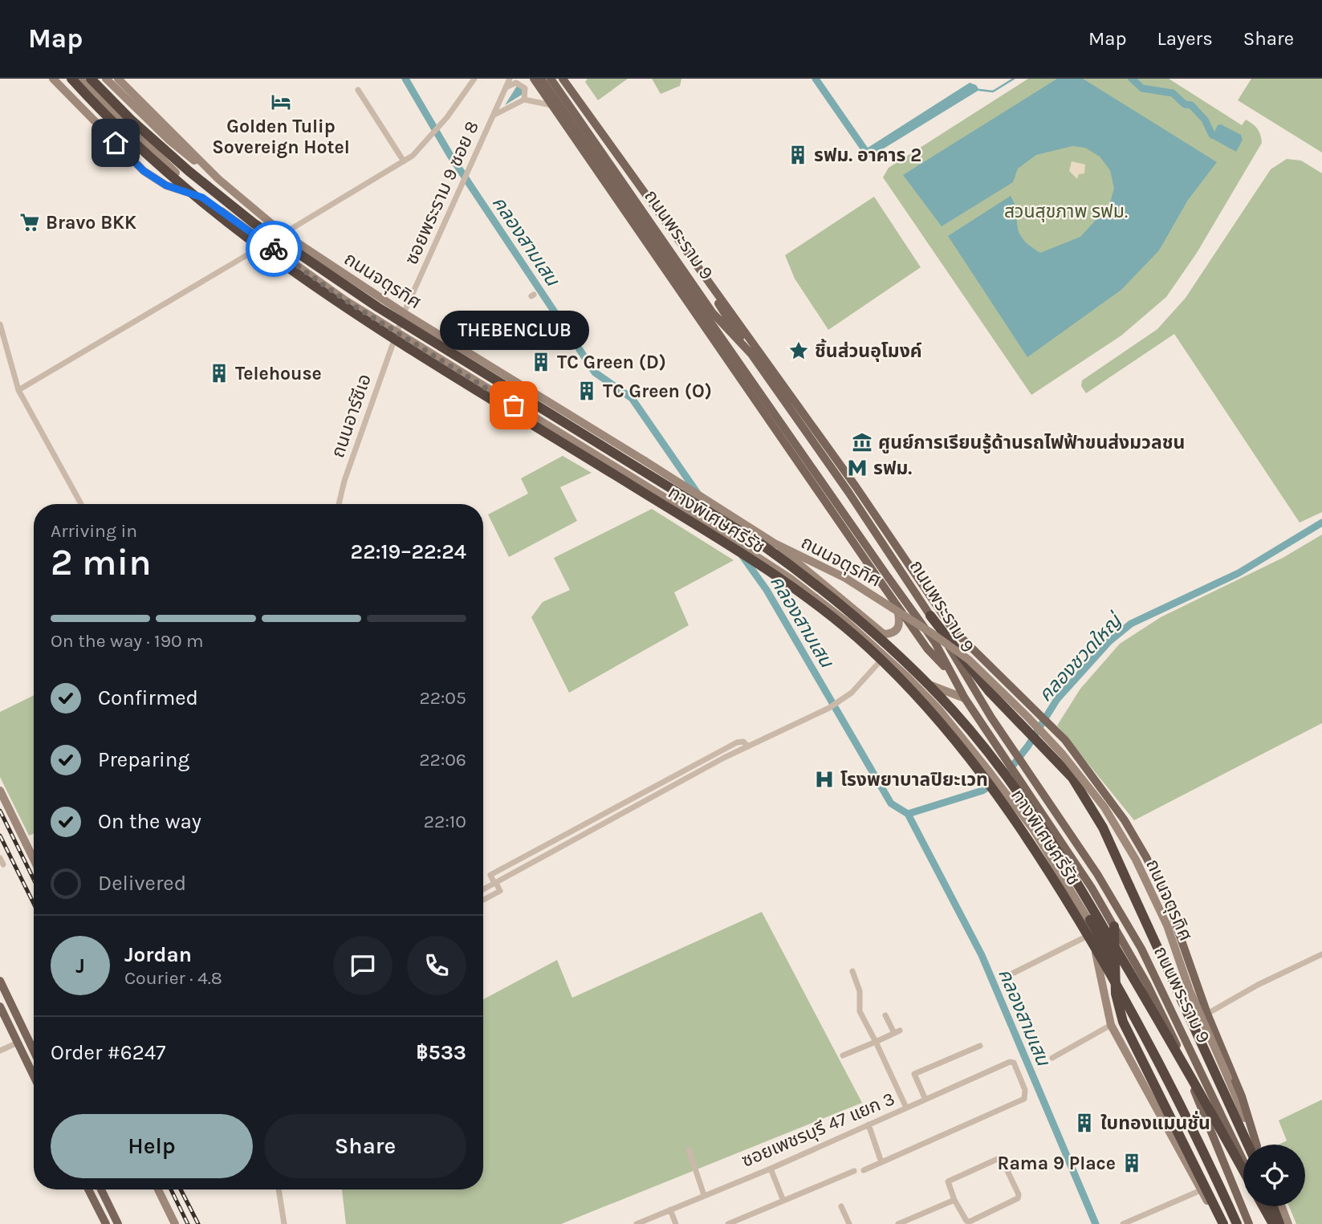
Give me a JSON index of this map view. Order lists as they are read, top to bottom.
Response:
{
  "streets": {
    "highway": ["ทางพิเศษศรีรัช"],
    "main road": ["ถนนพระราม 9", "ถนนจตุรทิศ"],
    "street": ["ซอยพระราม 9 ซอย 8", "ถนนอาร์ซีเอ", "ซอยเพชรบุรี 47 แยก 3"]
  },
  "crossings": [
    ["ซอยพระราม 9 ซอย 8", "ถนนจตุรทิศ"],
    ["ซอยพระราม 9 ซอย 8", "ถนนอาร์ซีเอ"],
    ["ถนนจตุรทิศ", "ถนนอาร์ซีเอ"]
  ],
  "water": ["คลองสามเสน", "คลองชวดใหญ่"],
  "parks": ["สวนสุขภาพ รฟม."],
  "places": {
    "hotel": ["Golden Tulip Sovereign Hotel"],
    "building": [
      "รฟม. อาคาร 2",
      "TC Green (D)",
      "Telehouse",
      "TC Green (O)",
      "ใบทองแมนชั่น",
      "Rama 9 Place"
    ],
    "supermarket": ["Bravo BKK"],
    "place": ["ชิ้นส่วนอุโมงค์"],
    "other": ["THEBENCLUB"],
    "museum": ["ศูนย์การเรียนรู้ด้านรถไฟฟ้าขนส่งมวลชน"],
    "metro station": ["รฟม."],
    "hospital": ["โรงพยาบาลปิยะเวท"]
  },
  "page": {
    "header": "Map",
    "nav": ["Map", "Layers", "Share"],
    "bubble": "THEBENCLUB",
    "heading": ["2 min", "Arriving in", "22:19–22:24"],
    "panel": [
      "Jordan",
      "Courier · 4.8",
      "Order #6247",
      "฿533"
    ],
    "bar": "On the way · 190 m",
    "list": [
      ["Confirmed", "22:05"],
      ["Preparing", "22:06"],
      ["On the way", "22:10"],
      "Delivered"
    ],
    "round": "J",
    "buttons": ["Help", "Share"]
  }
}
